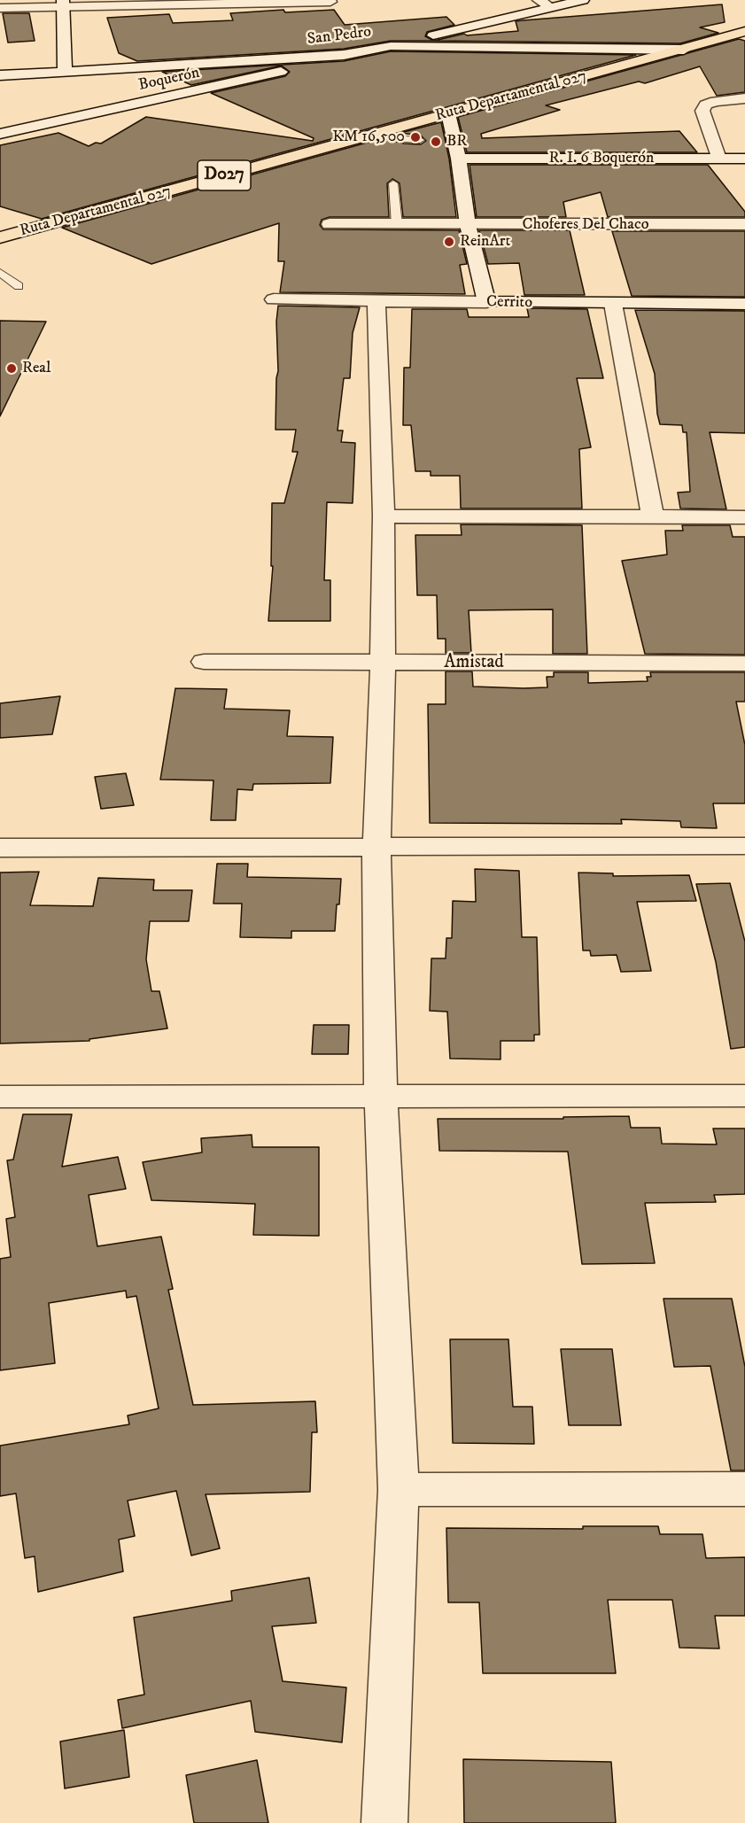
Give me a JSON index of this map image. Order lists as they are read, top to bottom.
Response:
{
  "streets": {
    "main road": ["Ruta Departamental 027", "D027"],
    "street": [
      "San Pedro",
      "Boquerón",
      "R. I. 6 Boquerón",
      "Choferes Del Chaco",
      "Cerrito",
      "Amistad"
    ]
  },
  "crossings": [
    ["San Pedro", "Boquerón"],
    ["San Pedro", "Ruta Departamental 027"]
  ],
  "places": [
    "KM 16,500",
    "BR",
    "ReinArt",
    "Real"
  ]
}
